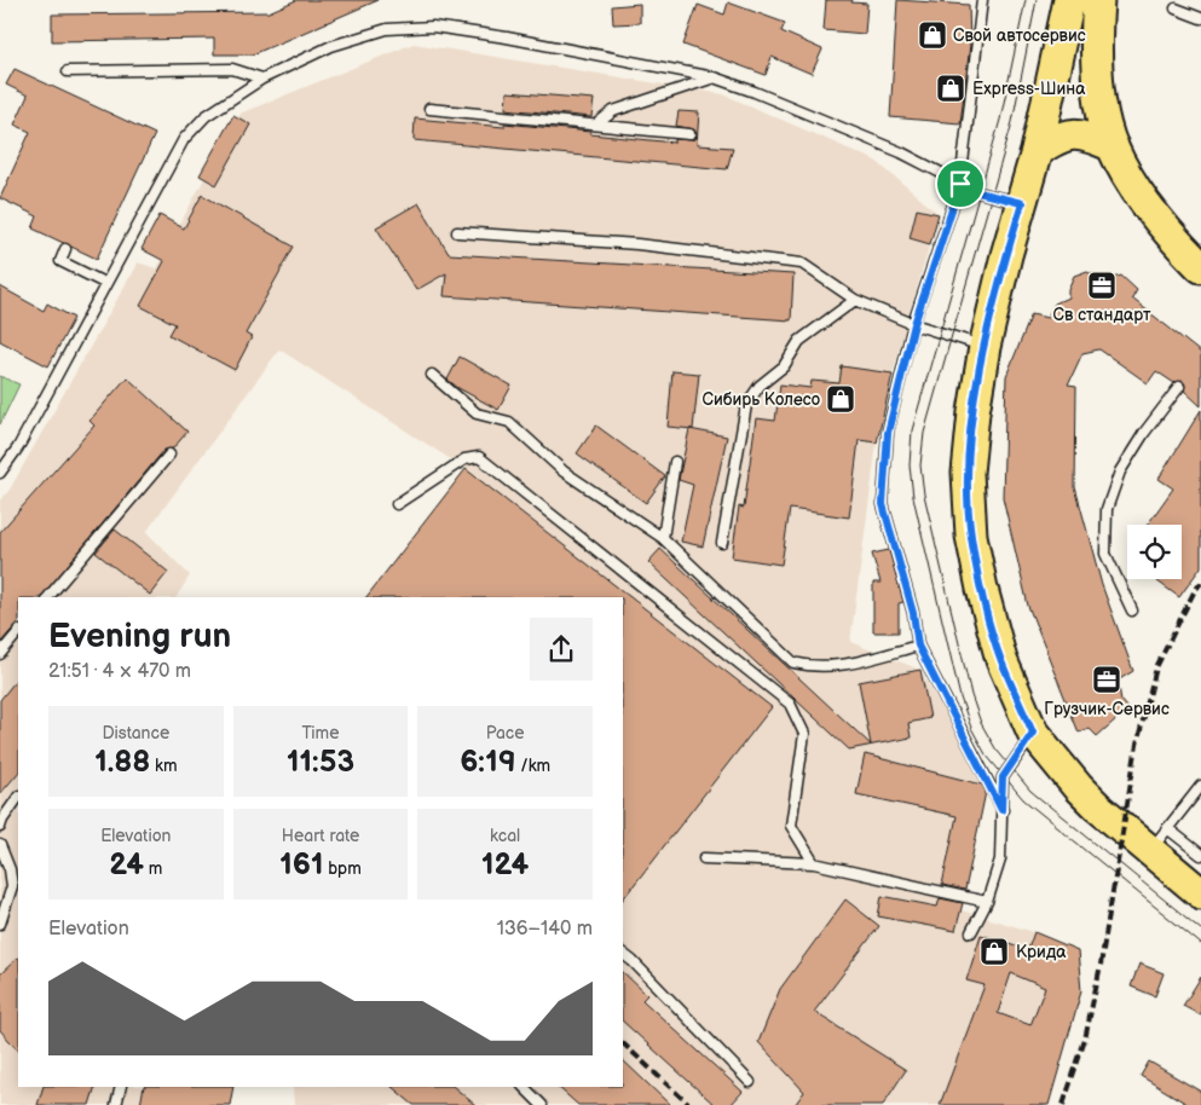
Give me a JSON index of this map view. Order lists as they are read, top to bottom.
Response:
{
  "places": {
    "shop": [
      "Свой автосервис",
      "Express-Шина",
      "Сибирь Колесо",
      "Крида"
    ],
    "office": ["Св стандарт", "Грузчик-Сервис"]
  },
  "page": {
    "heading": ["Evening run", "21:51 · 4 × 470 m"],
    "stats": [
      ["Distance", "1.88 km"],
      ["Time", "11:53"],
      ["Pace", "6:19 /km"],
      ["Elevation", "24 m"],
      ["Heart rate", "161 bpm"],
      ["kcal", "124"]
    ],
    "chart": ["Elevation", "136–140 m"]
  }
}
